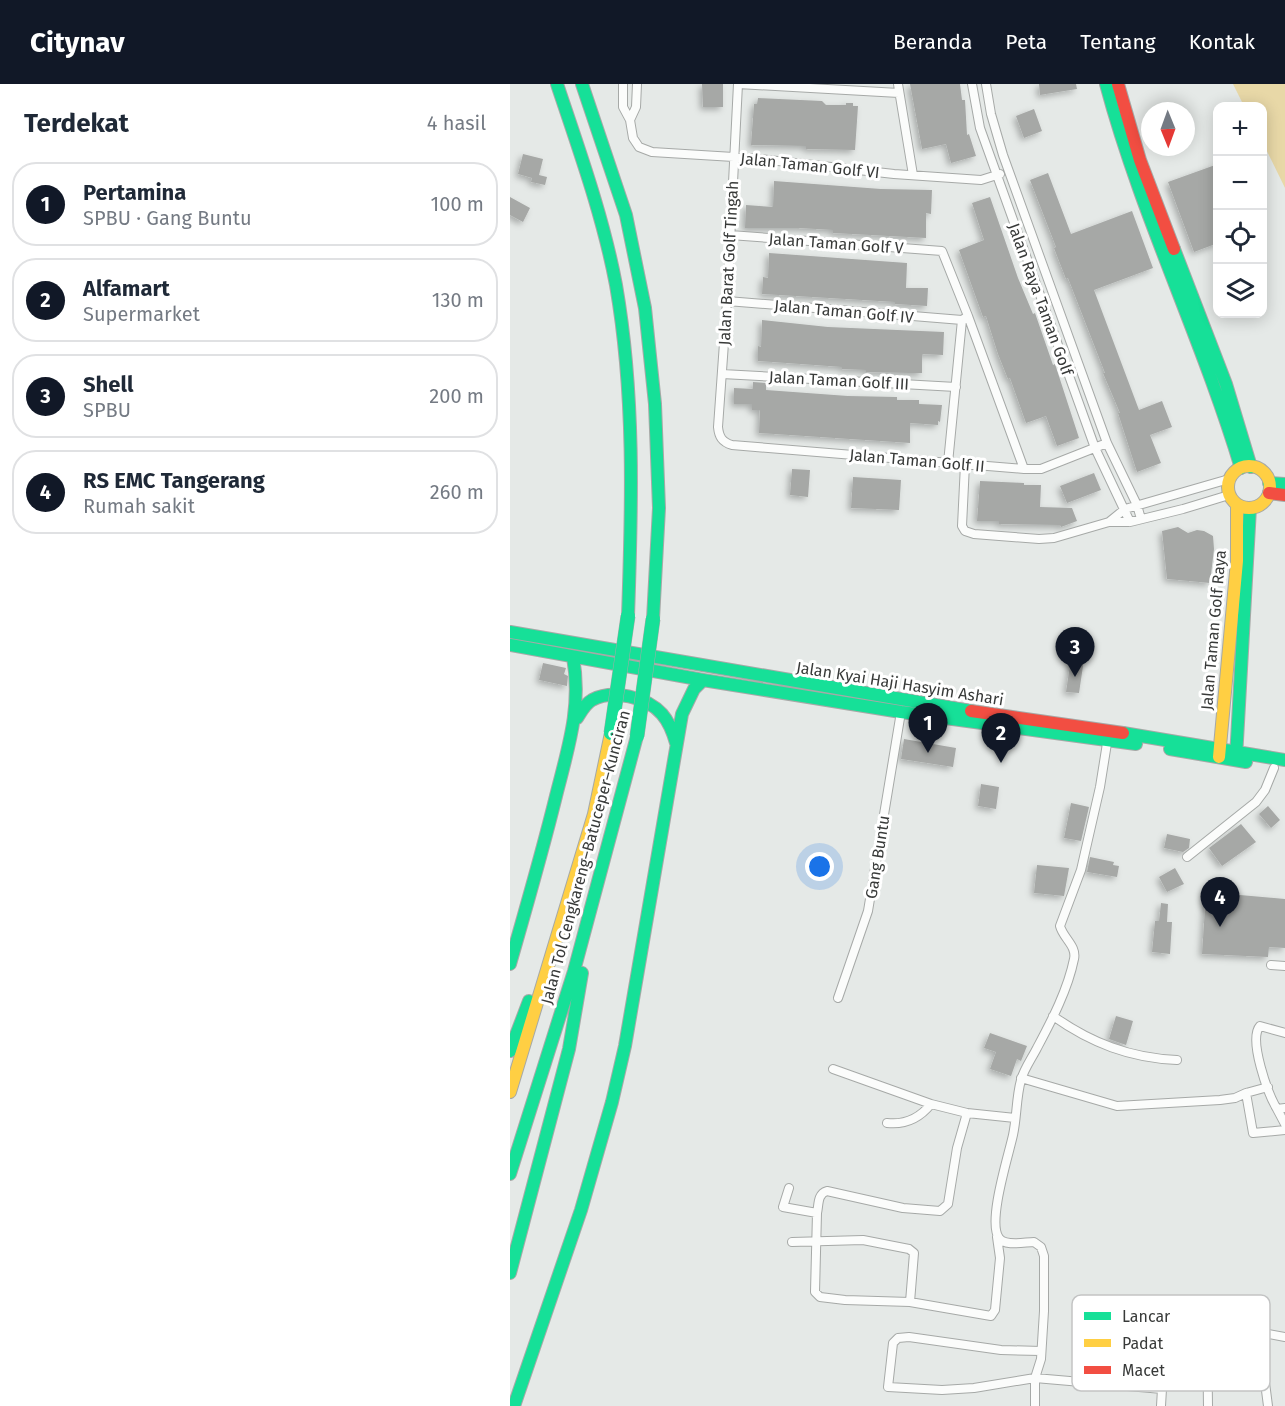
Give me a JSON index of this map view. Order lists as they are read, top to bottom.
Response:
{
  "streets": {
    "main road": ["Jalan Taman Golf Raya", "Jalan Kyai Haji Hasyim Ashari", "Jalan Tol Cengkareng–Batuceper–Kunciran"],
    "street": [
      "Jalan Taman Golf VI",
      "Jalan Taman Golf V",
      "Jalan Barat Golf Tingah",
      "Jalan Raya Taman Golf",
      "Jalan Taman Golf IV",
      "Jalan Taman Golf III",
      "Jalan Taman Golf II",
      "Gang Buntu"
    ]
  },
  "crossings": [
    ["Jalan Taman Golf VI", "Jalan Barat Golf Tingah"],
    ["Jalan Taman Golf VI", "Jalan Raya Taman Golf"],
    ["Jalan Taman Golf V", "Jalan Barat Golf Tingah"],
    ["Jalan Taman Golf V", "Jalan Taman Golf IV"],
    ["Jalan Barat Golf Tingah", "Jalan Taman Golf IV"],
    ["Jalan Barat Golf Tingah", "Jalan Taman Golf III"],
    ["Jalan Barat Golf Tingah", "Jalan Taman Golf II"],
    ["Jalan Raya Taman Golf", "Jalan Taman Golf II"],
    ["Jalan Taman Golf Raya", "Jalan Kyai Haji Hasyim Ashari"],
    ["Jalan Kyai Haji Hasyim Ashari", "Gang Buntu"]
  ],
  "legend": ["Lancar", "Padat", "Macet"],
  "north": "bottom",
  "page": {
    "header": "Citynav",
    "nav": [
      "Beranda",
      "Peta",
      "Tentang",
      "Kontak"
    ],
    "heading": ["Terdekat", "4 hasil"],
    "map_buttons": ["+", "−"],
    "list": [
      {
        "mark": "1",
        "name": "Pertamina",
        "note": "SPBU · Gang Buntu",
        "value": "100 m"
      },
      {
        "mark": "2",
        "name": "Alfamart",
        "note": "Supermarket",
        "value": "130 m"
      },
      {
        "mark": "3",
        "name": "Shell",
        "note": "SPBU",
        "value": "200 m"
      },
      {
        "mark": "4",
        "name": "RS EMC Tangerang",
        "note": "Rumah sakit",
        "value": "260 m"
      }
    ],
    "pins": [
      "3",
      "1",
      "2",
      "4"
    ]
  }
}
